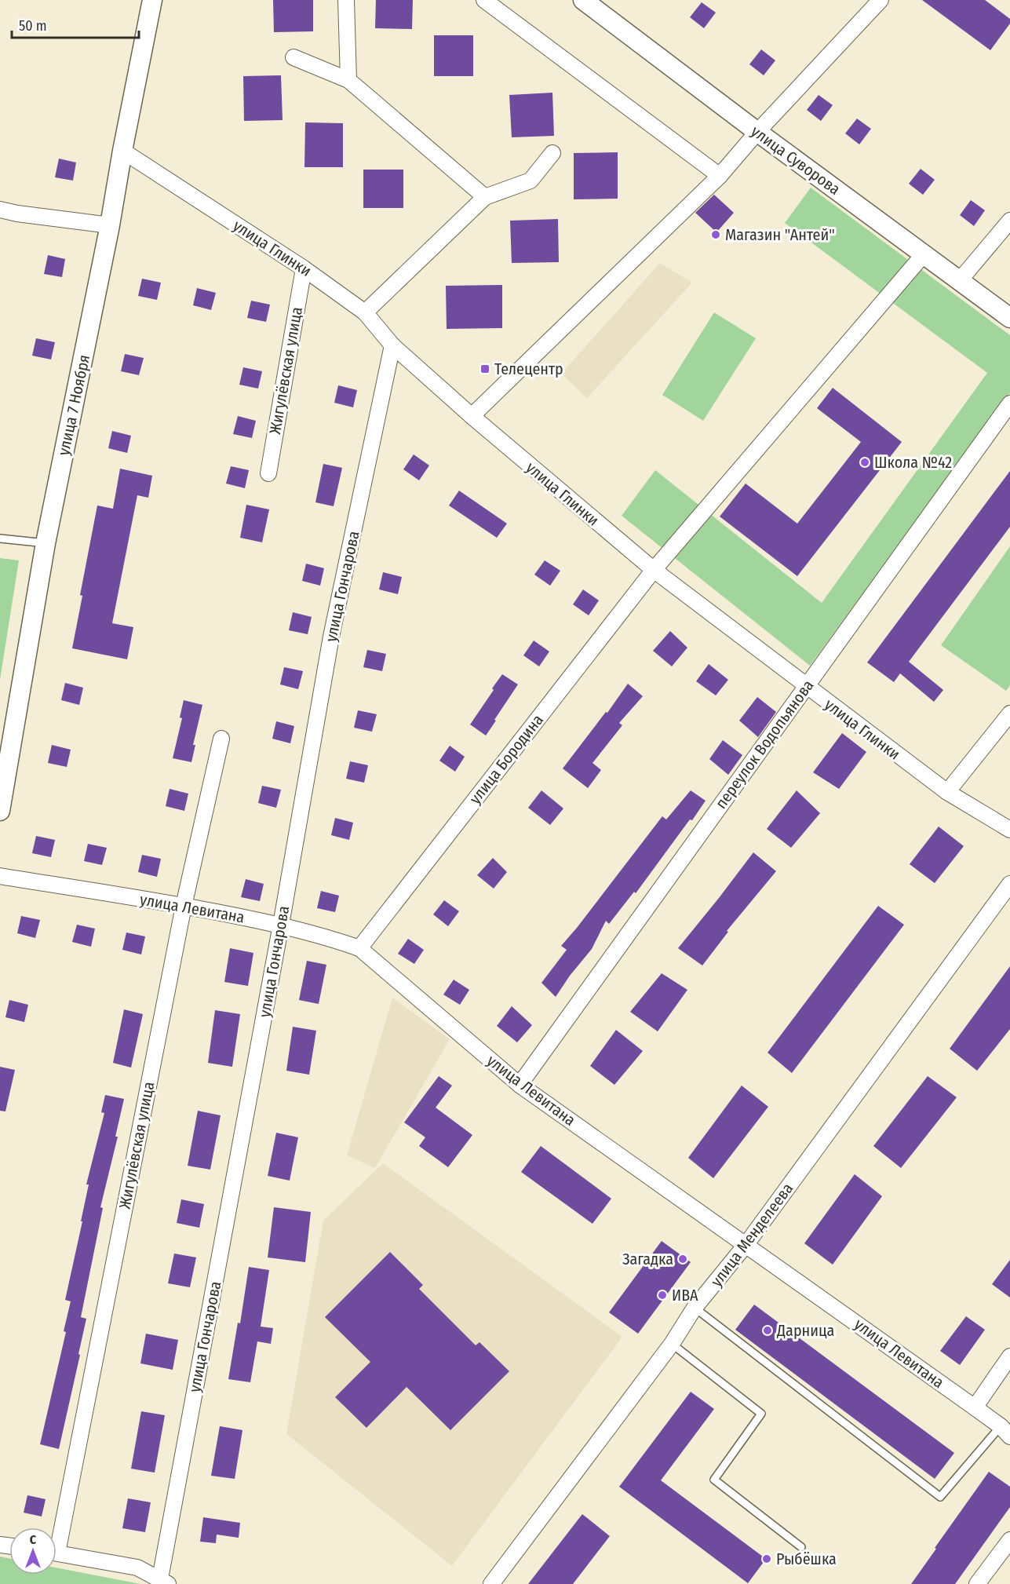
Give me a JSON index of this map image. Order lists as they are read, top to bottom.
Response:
{
  "streets": {
    "street": [
      "улица Суворова",
      "улица Глинки",
      "Жигулёвская улица",
      "улица 7 Ноября",
      "улица Гончарова",
      "переулок Водопьянова",
      "улица Бородина",
      "улица Левитана",
      "улица Менделеева"
    ]
  },
  "crossings": [
    ["улица Суворова", "улица Бородина"],
    ["улица Глинки", "Жигулёвская улица"],
    ["улица Глинки", "улица 7 Ноября"],
    ["улица Глинки", "улица Гончарова"],
    ["улица Глинки", "переулок Водопьянова"],
    ["улица Глинки", "улица Бородина"],
    ["Жигулёвская улица", "улица Левитана"],
    ["улица Гончарова", "улица Левитана"],
    ["переулок Водопьянова", "улица Левитана"],
    ["улица Бородина", "улица Левитана"],
    ["улица Левитана", "улица Менделеева"]
  ],
  "places": {
    "other": [
      "Магазин \"Антей\"",
      "Школа №42",
      "Загадка",
      "ИВА",
      "Дарница",
      "Рыбёшка"
    ],
    "transit": ["Телецентр"]
  },
  "scale_bar": "50 m",
  "north": "top"
}
